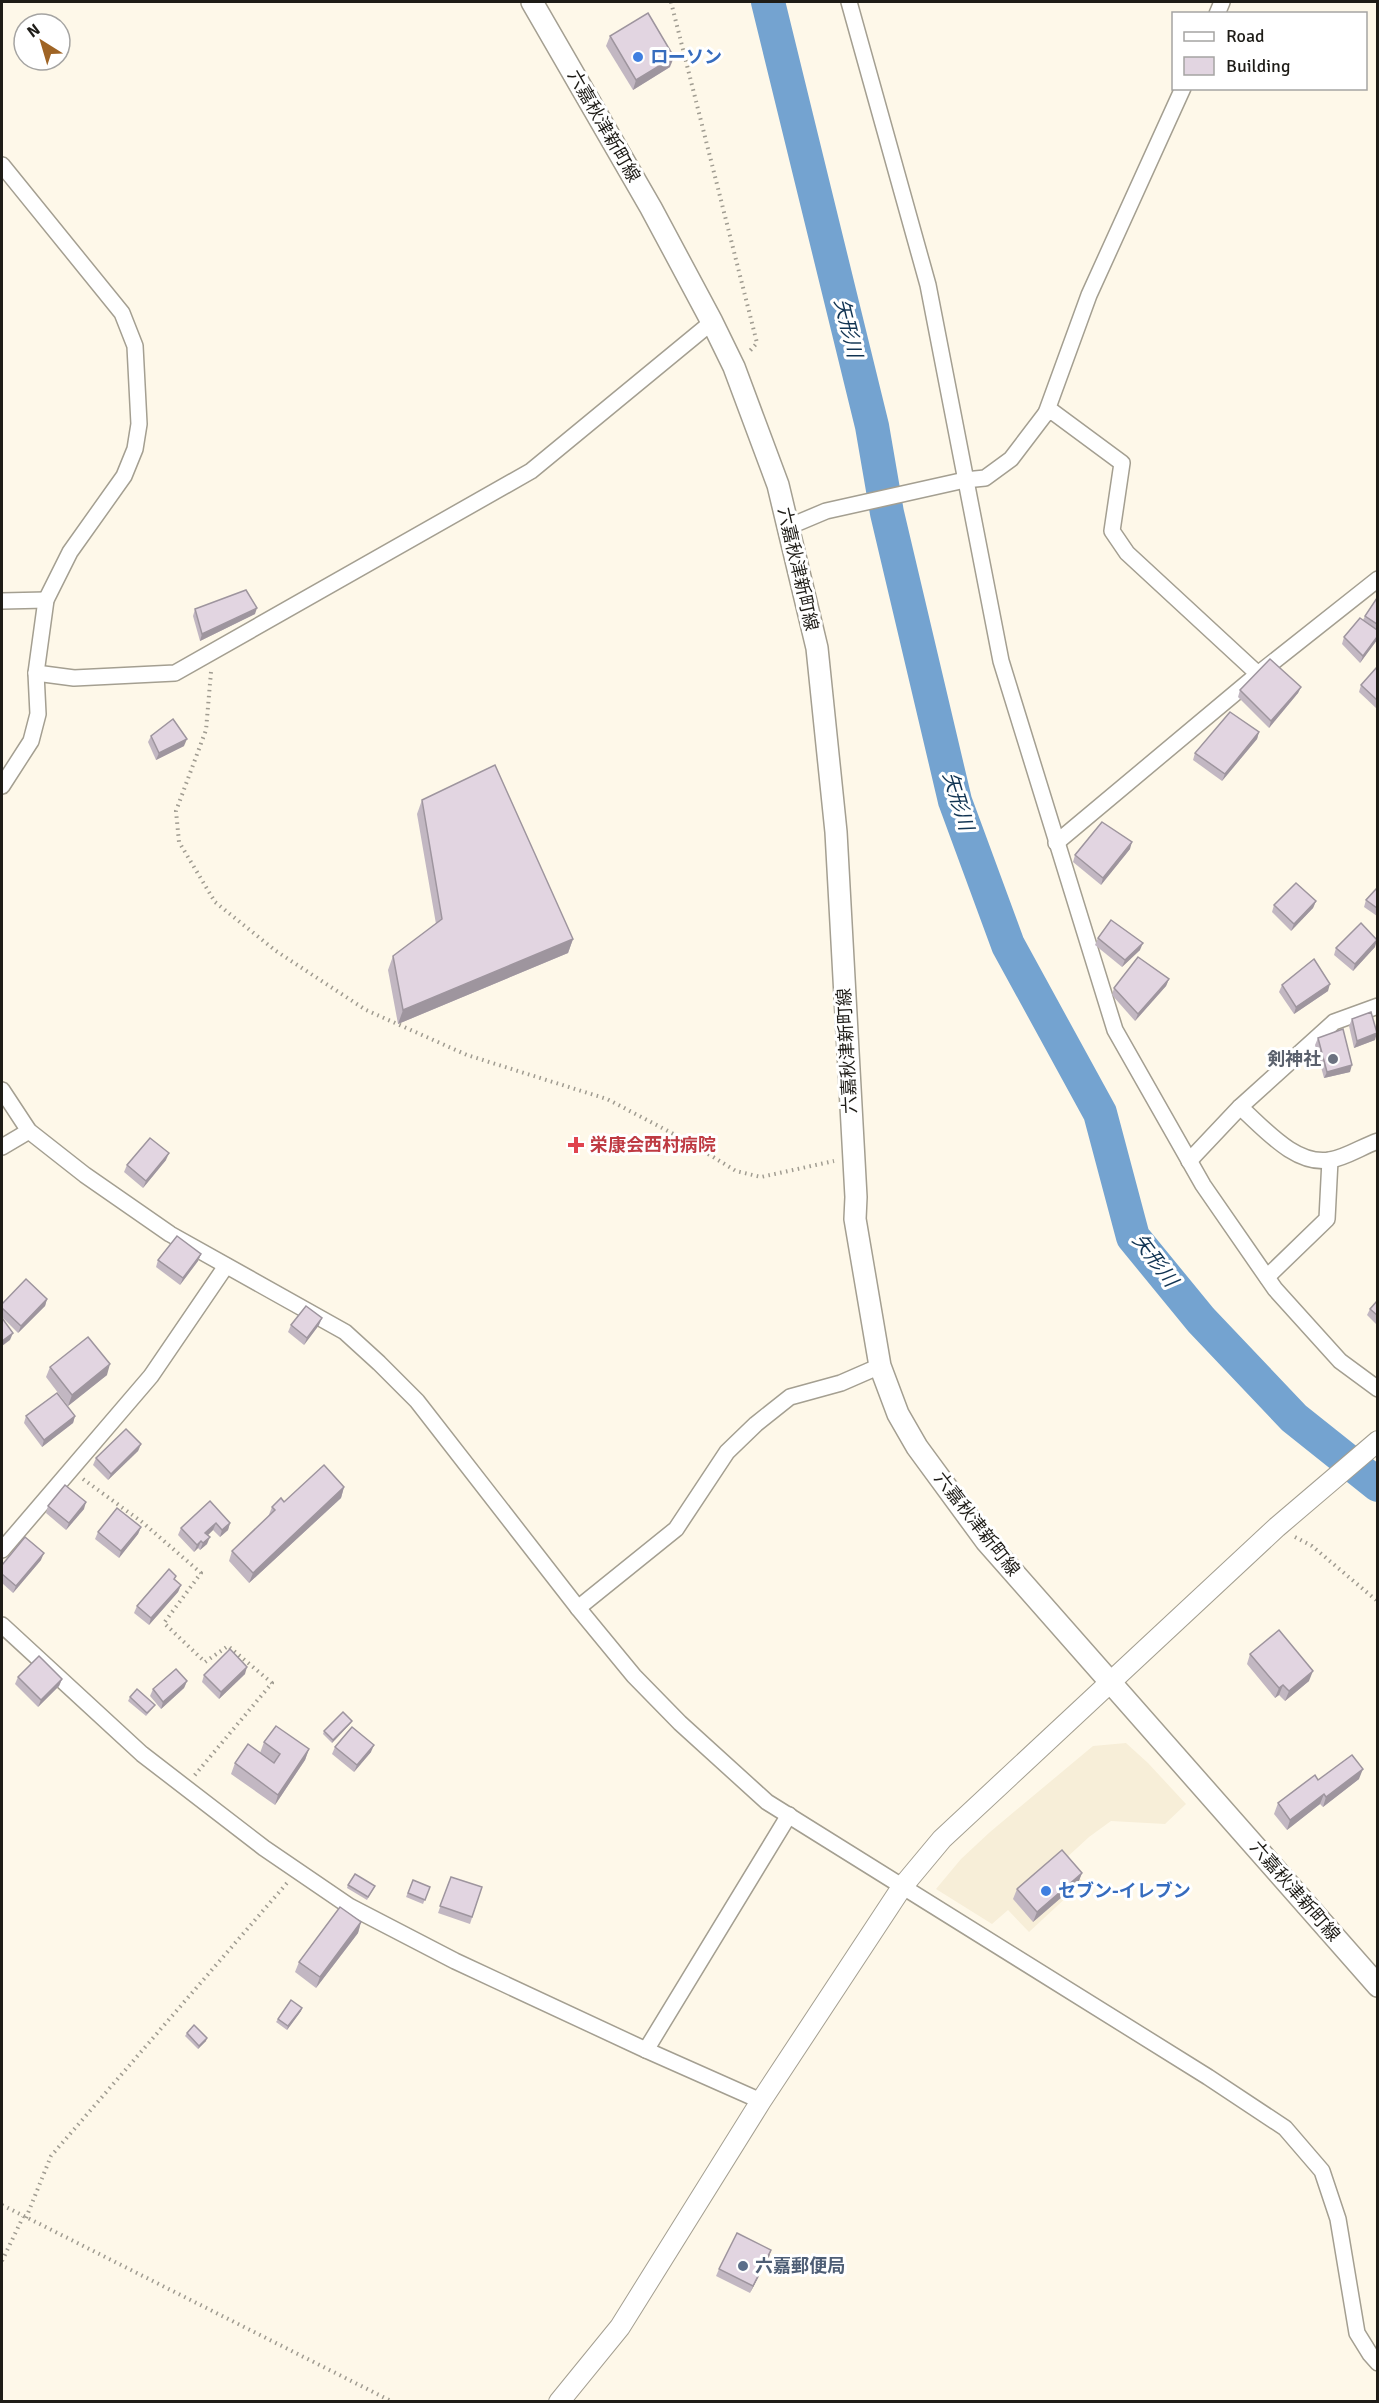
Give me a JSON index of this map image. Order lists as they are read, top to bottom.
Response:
{
  "streets": {
    "main road": ["六嘉秋津新町線"]
  },
  "water": ["矢形川"],
  "places": {
    "other": [
      "ローソン",
      "剣神社",
      "セブン-イレブン",
      "六嘉郵便局"
    ],
    "health": ["栄康会西村病院"]
  },
  "legend": ["Road", "Building"],
  "north": "top left"
}
